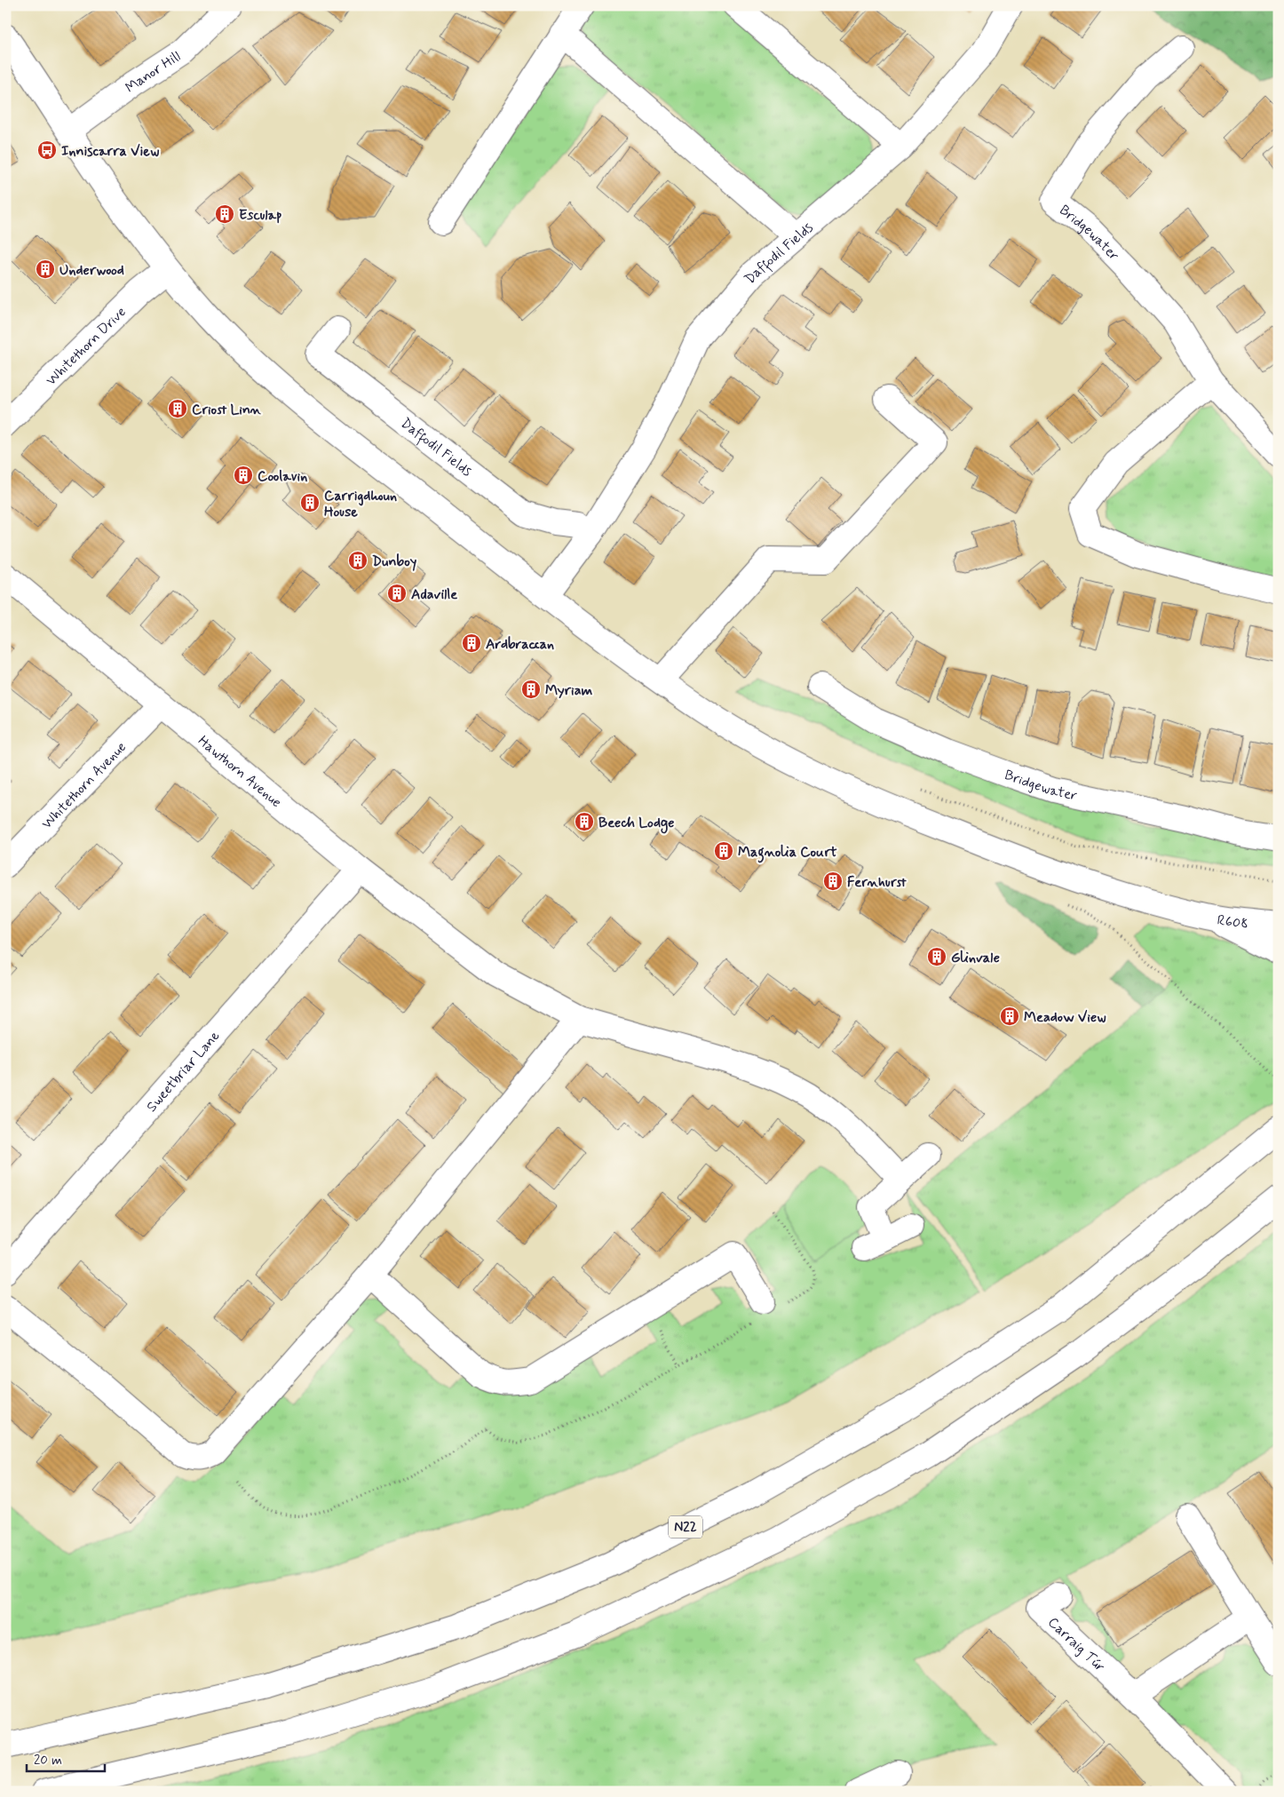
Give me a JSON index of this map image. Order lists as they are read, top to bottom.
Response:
{
  "streets": {
    "main road": [
      "Manor Hill",
      "Bridgewater",
      "Daffodil Fields",
      "Whitethorn Drive",
      "Hawthorn Avenue",
      "Whitethorn Avenue",
      "R608",
      "Sweetbriar Lane",
      "N22",
      "Carraig Túr"
    ]
  },
  "crossings": [
    ["Manor Hill", "R608"],
    ["Daffodil Fields", "R608"],
    ["Whitethorn Drive", "R608"],
    ["Hawthorn Avenue", "Whitethorn Avenue"],
    ["Hawthorn Avenue", "Sweetbriar Lane"]
  ],
  "places": {
    "bus stop": ["Inniscarra View"],
    "building": [
      "Esculap",
      "Underwood",
      "Criost Linn",
      "Coolavin",
      "Carrigdhoun House",
      "Dunboy",
      "Adaville",
      "Ardbraccan",
      "Myriam",
      "Beech Lodge",
      "Magnolia Court",
      "Fernhurst",
      "Glinvale",
      "Meadow View"
    ]
  },
  "scale_bar": "20 m"
}
